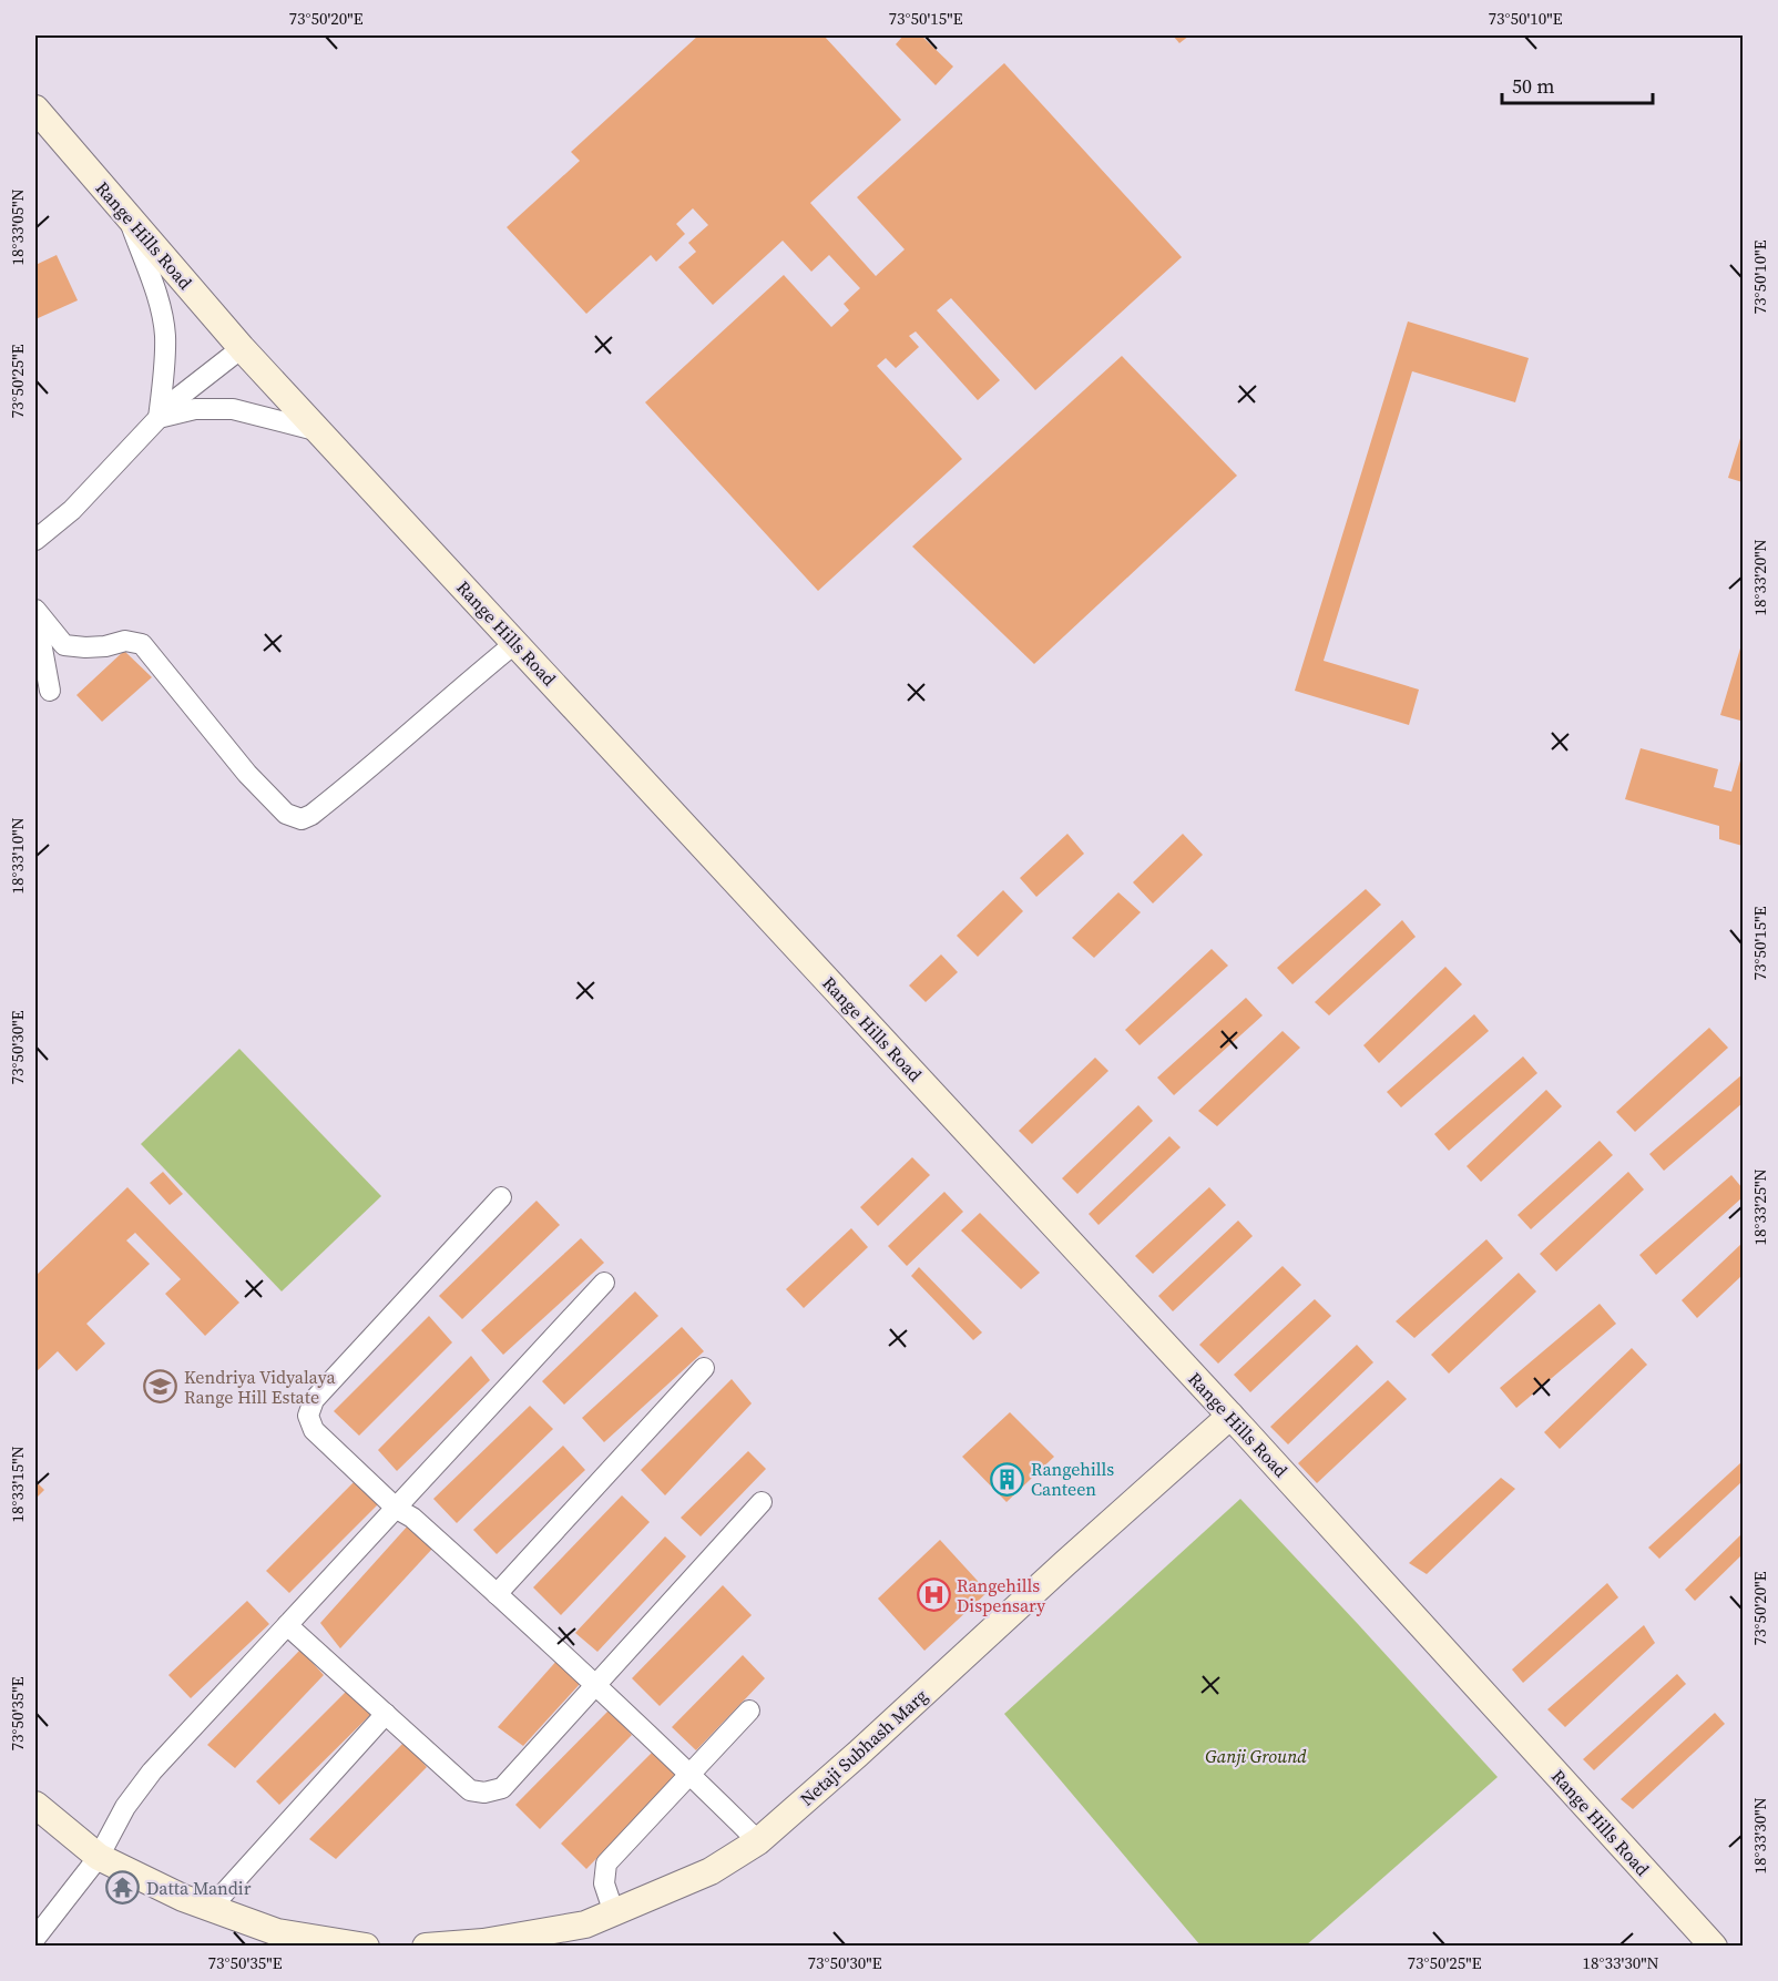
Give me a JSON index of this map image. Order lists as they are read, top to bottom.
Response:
{
  "streets": {
    "street": ["Range Hills Road", "Netaji Subhash Marg"]
  },
  "crossings": [
    ["Range Hills Road", "Netaji Subhash Marg"]
  ],
  "parks": ["Ganji Ground"],
  "places": {
    "school or university": ["Kendriya Vidyalaya Range Hill Estate"],
    "building": ["Rangehills Canteen"],
    "hospital": ["Rangehills Dispensary"],
    "temple": ["Datta Mandir"]
  },
  "scale_bar": "50 m",
  "coordinates": [
    "73°50'20\"E",
    "73°50'15\"E",
    "73°50'10\"E",
    "18°33'05\"N",
    "73°50'25\"E",
    "18°33'20\"N",
    "18°33'10\"N",
    "73°50'30\"E",
    "18°33'25\"N",
    "18°33'15\"N",
    "73°50'35\"E",
    "18°33'30\"N"
  ]
}
